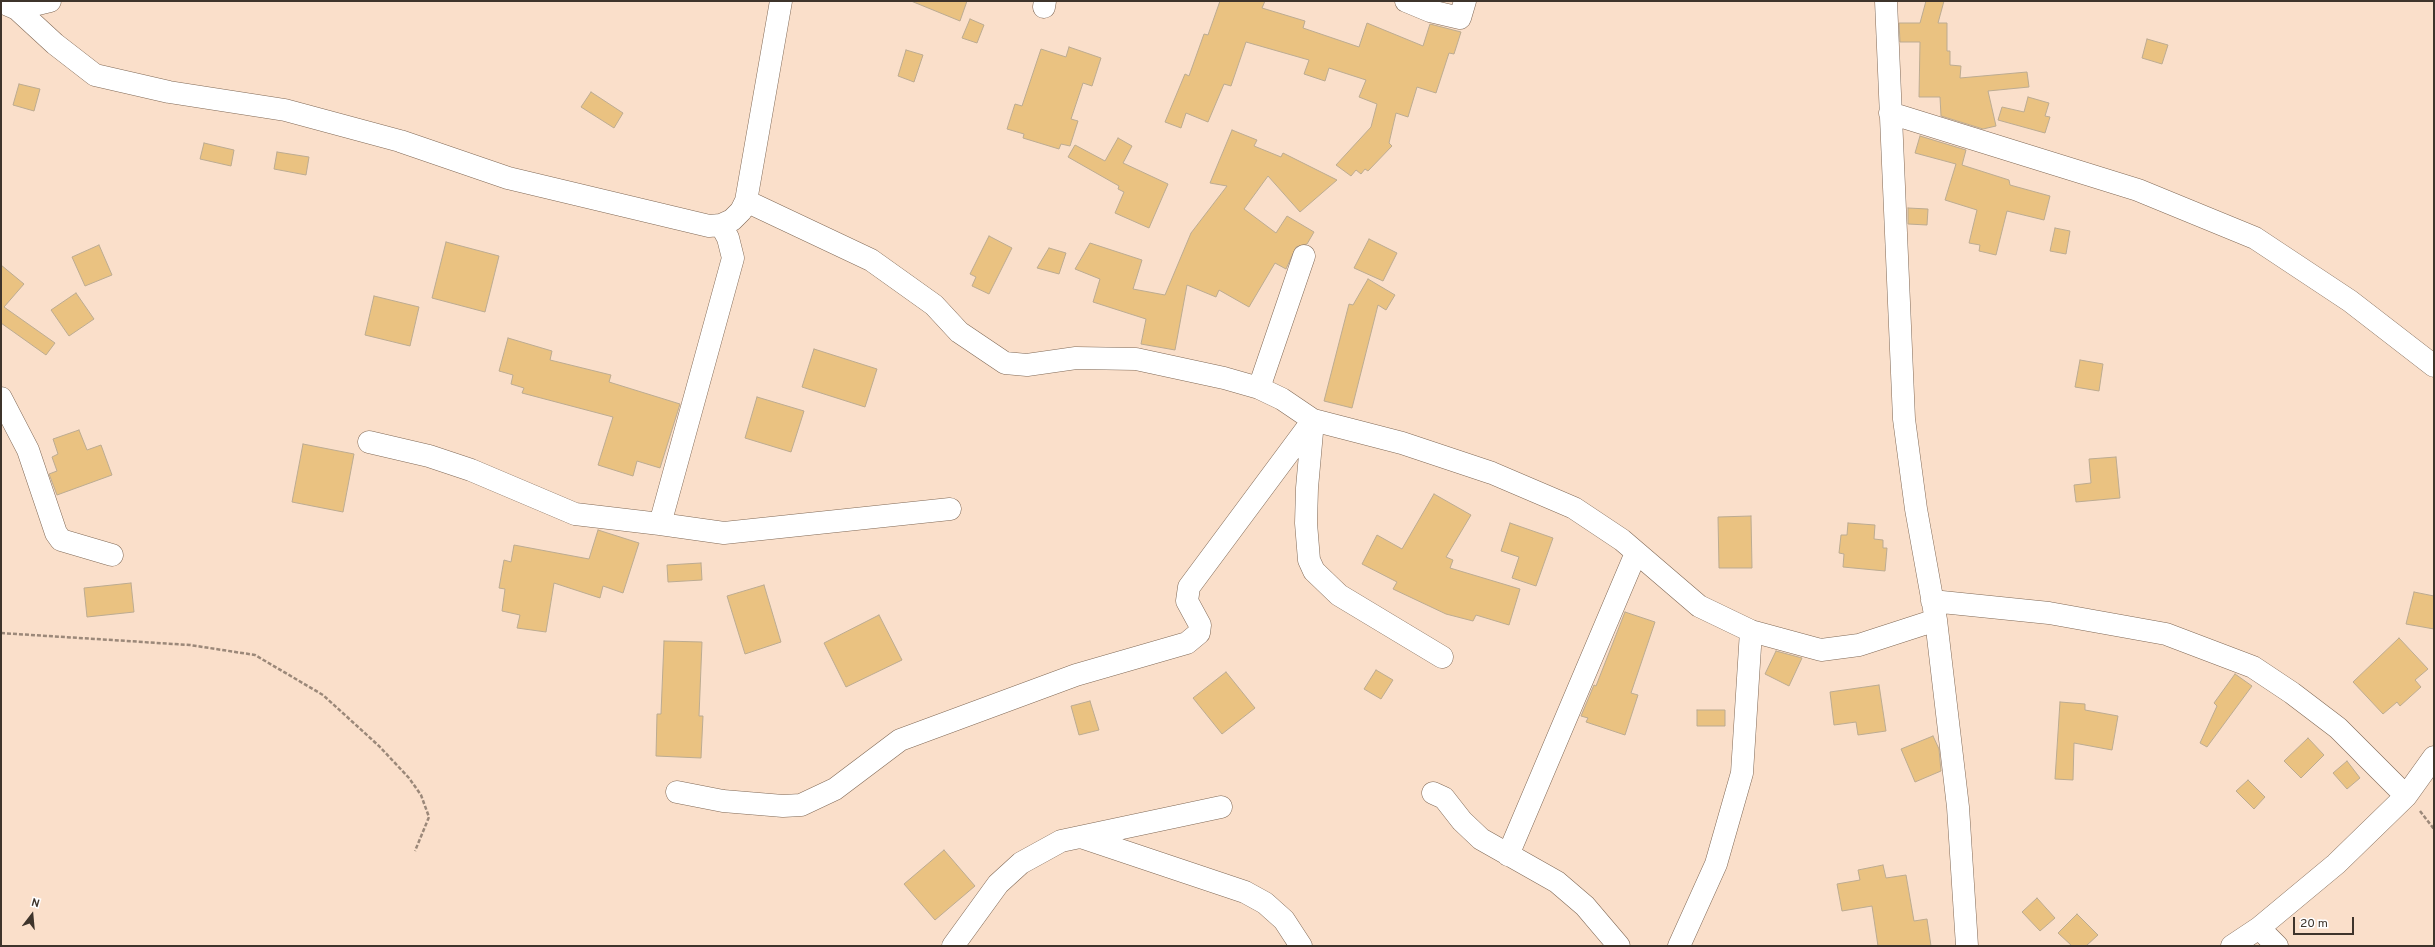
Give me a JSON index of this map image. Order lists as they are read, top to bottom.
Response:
{
  "scale_bar": "20 m",
  "north": "top"
}
